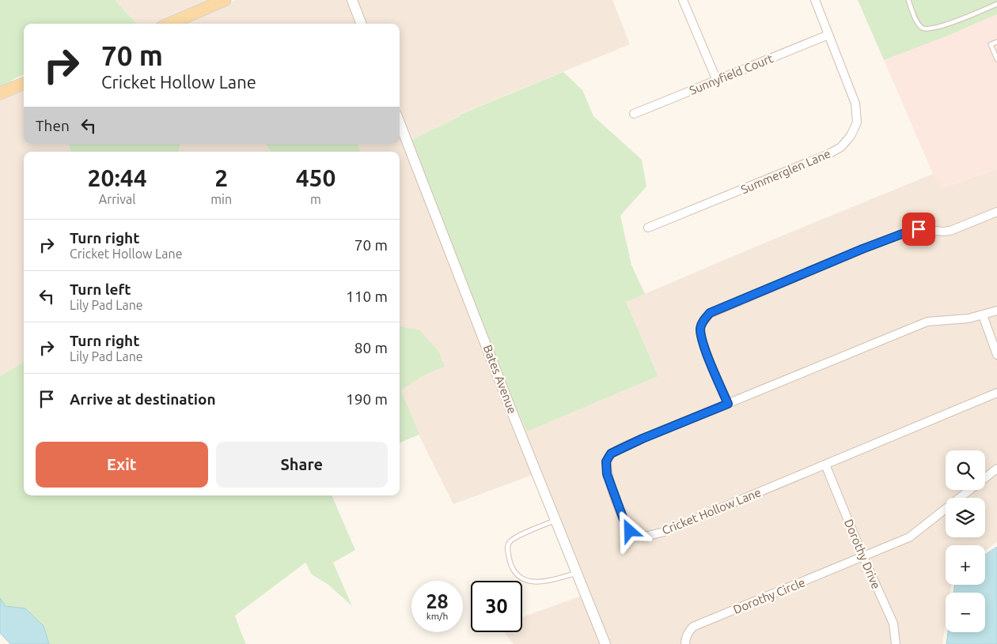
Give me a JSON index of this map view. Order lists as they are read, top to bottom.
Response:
{
  "streets": {
    "street": [
      "Sunnyfield Court",
      "Summerglen Lane",
      "Bates Avenue",
      "Cricket Hollow Lane",
      "Dorothy Drive",
      "Dorothy Circle"
    ]
  },
  "crossings": [
    ["Sunnyfield Court", "Summerglen Lane"],
    ["Cricket Hollow Lane", "Dorothy Drive"],
    ["Dorothy Drive", "Dorothy Circle"]
  ],
  "page": {
    "turn": ["70 m", "Cricket Hollow Lane"],
    "then": "Then",
    "eta": [
      "20:44",
      "Arrival",
      "2",
      "min",
      "450",
      "m"
    ],
    "list": [
      {
        "name": "Turn right",
        "note": "Cricket Hollow Lane",
        "value": "70 m"
      },
      {
        "name": "Turn left",
        "note": "Lily Pad Lane",
        "value": "110 m"
      },
      {
        "name": "Turn right",
        "note": "Lily Pad Lane",
        "value": "80 m"
      },
      {
        "name": "Arrive at destination",
        "value": "190 m"
      }
    ],
    "buttons": ["Exit", "Share"],
    "map_buttons": ["+", "−"],
    "speed": "28 km/h",
    "limit": "30"
  }
}
